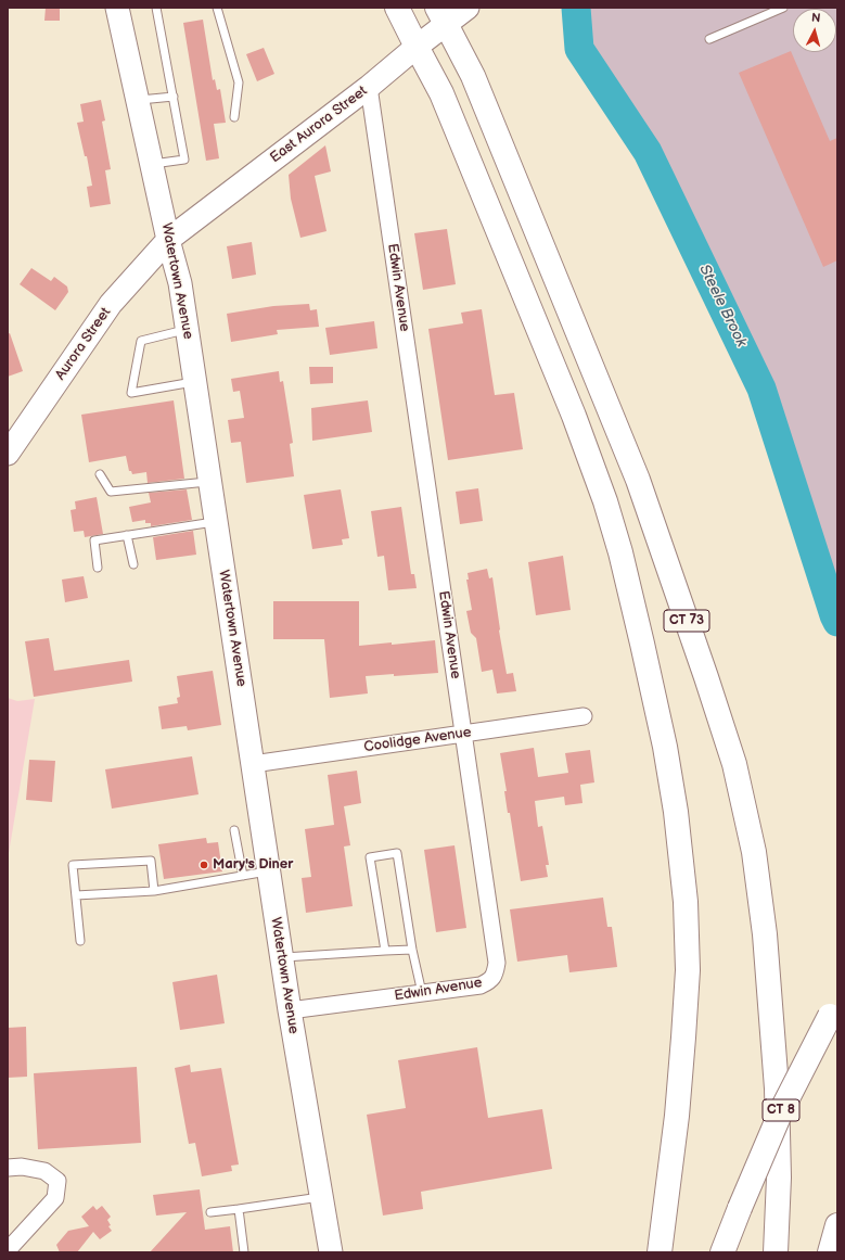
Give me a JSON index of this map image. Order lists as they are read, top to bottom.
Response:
{
  "streets": {
    "main road": [
      "East Aurora Street",
      "Watertown Avenue",
      "Aurora Street",
      "CT 73",
      "CT 8"
    ],
    "street": ["Edwin Avenue", "Coolidge Avenue"]
  },
  "crossings": [
    ["East Aurora Street", "Watertown Avenue"],
    ["East Aurora Street", "Edwin Avenue"],
    ["East Aurora Street", "Aurora Street"],
    ["East Aurora Street", "CT 73"],
    ["Watertown Avenue", "Edwin Avenue"],
    ["Watertown Avenue", "Aurora Street"],
    ["Watertown Avenue", "Coolidge Avenue"],
    ["Edwin Avenue", "Coolidge Avenue"]
  ],
  "water": ["Steele Brook"],
  "places": ["Mary's Diner"],
  "north": "top"
}
